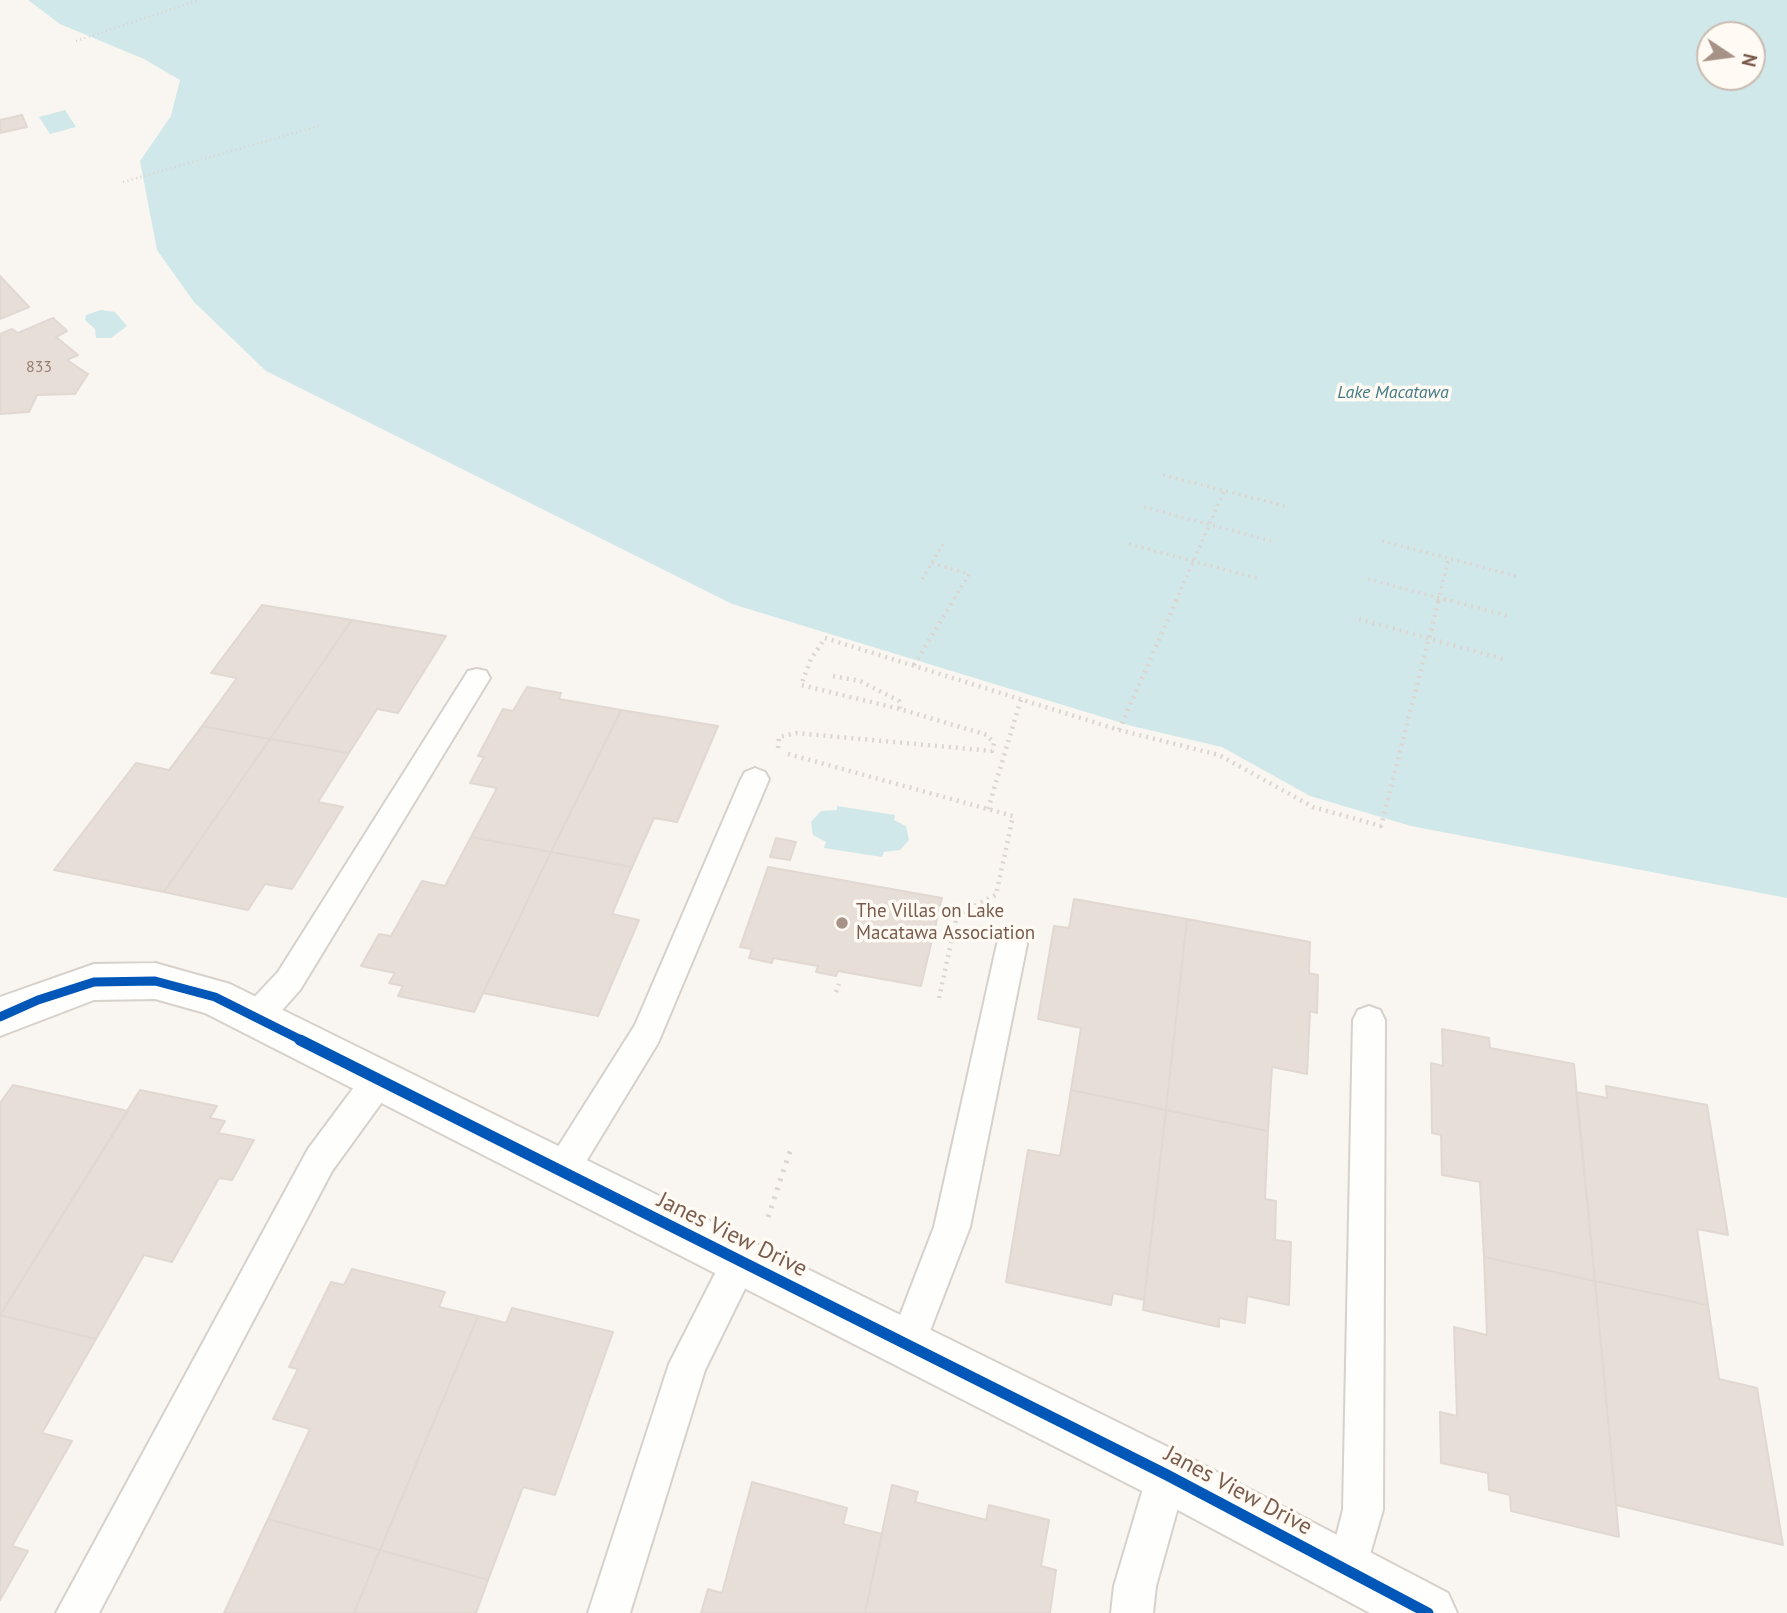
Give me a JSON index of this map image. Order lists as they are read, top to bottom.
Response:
{
  "streets": {
    "street": ["Janes View Drive"]
  },
  "water": ["Lake Macatawa"],
  "places": ["The Villas on Lake Macatawa Association"],
  "house_numbers": ["833"],
  "north": "right"
}
